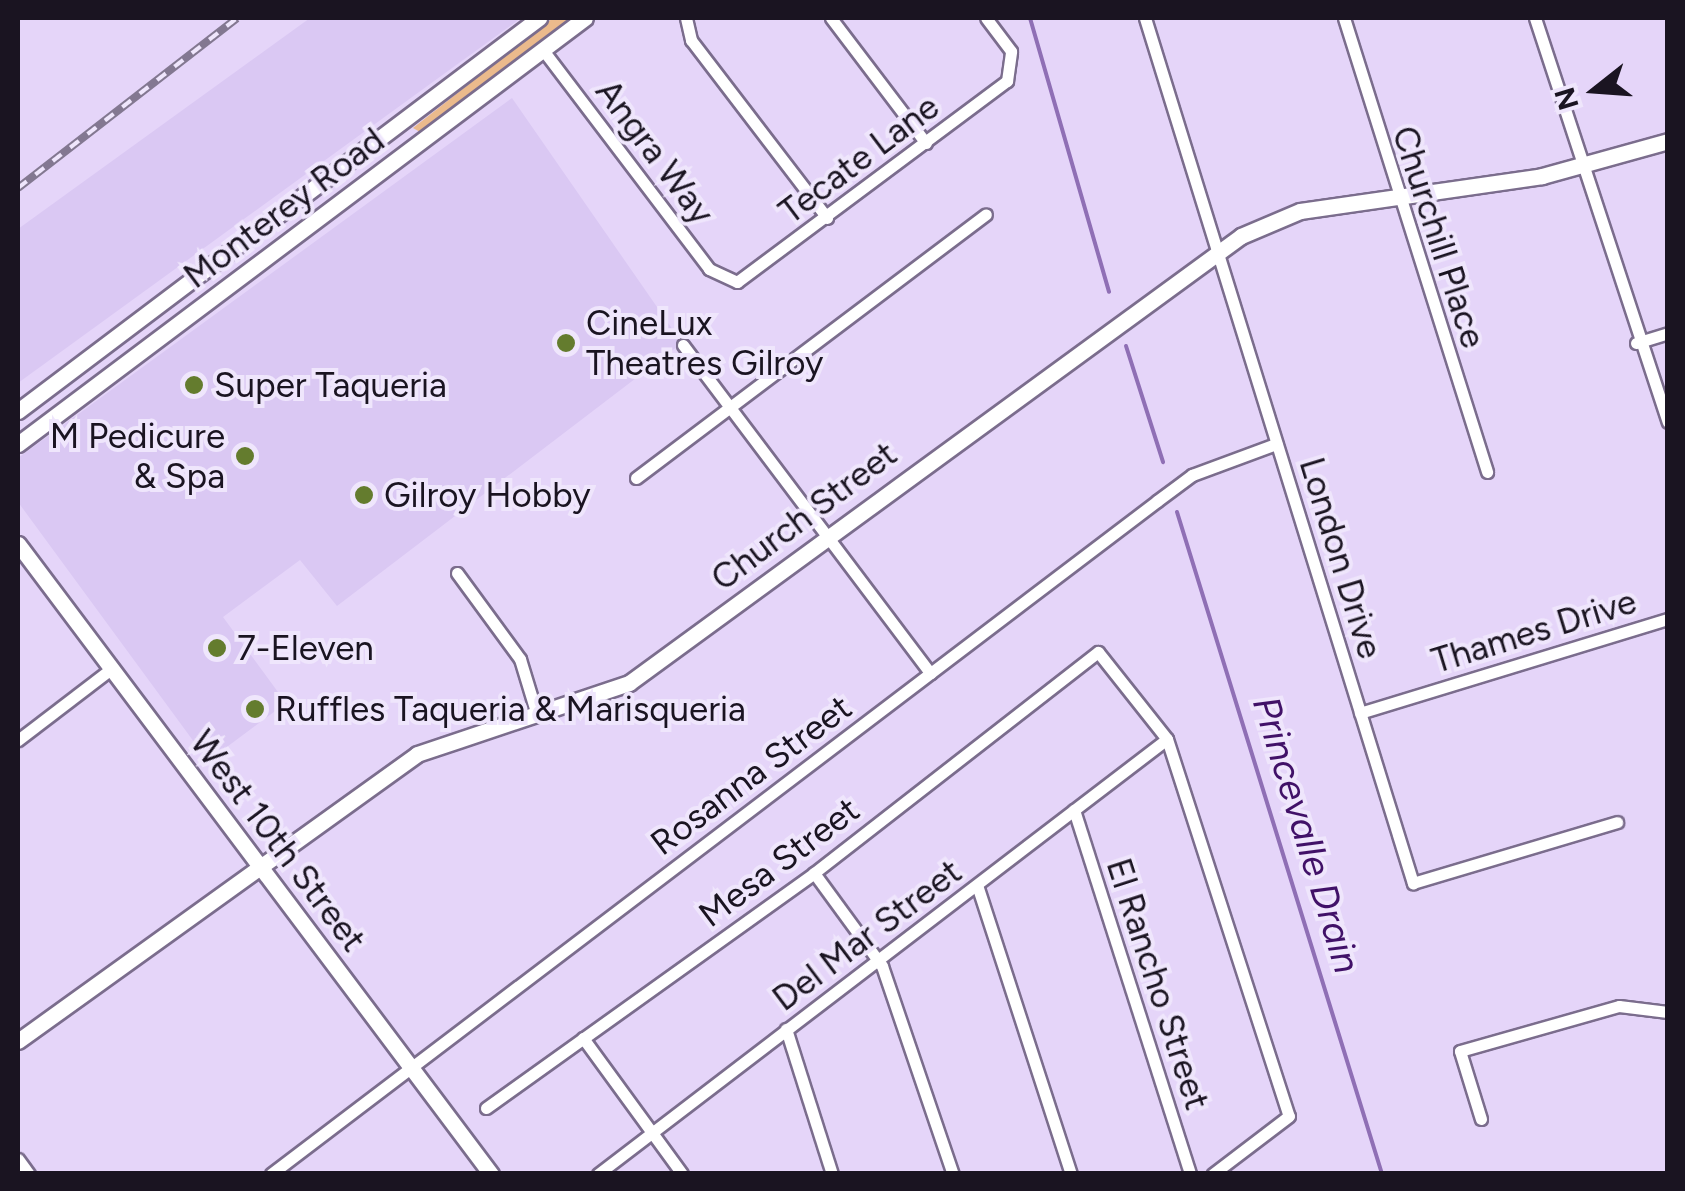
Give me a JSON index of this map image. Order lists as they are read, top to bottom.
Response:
{
  "streets": {
    "street": [
      "Angra Way",
      "Tecate Lane",
      "Monterey Road",
      "Churchill Place",
      "Church Street",
      "London Drive",
      "Thames Drive",
      "Rosanna Street",
      "West 10th Street",
      "Mesa Street",
      "Del Mar Street",
      "El Rancho Street"
    ]
  },
  "crossings": [
    ["Angra Way", "Tecate Lane"],
    ["Angra Way", "Monterey Road"],
    ["Churchill Place", "Church Street"],
    ["Church Street", "London Drive"],
    ["Church Street", "West 10th Street"],
    ["London Drive", "Thames Drive"],
    ["London Drive", "Rosanna Street"],
    ["Rosanna Street", "West 10th Street"],
    ["Mesa Street", "Del Mar Street"],
    ["Del Mar Street", "El Rancho Street"]
  ],
  "water": ["Princevalle Drain"],
  "places": [
    "CineLux Theatres Gilroy",
    "Super Taqueria",
    "M Pedicure & Spa",
    "Gilroy Hobby",
    "7-Eleven",
    "Ruffles Taqueria & Marisqueria"
  ],
  "north": "left"
}
